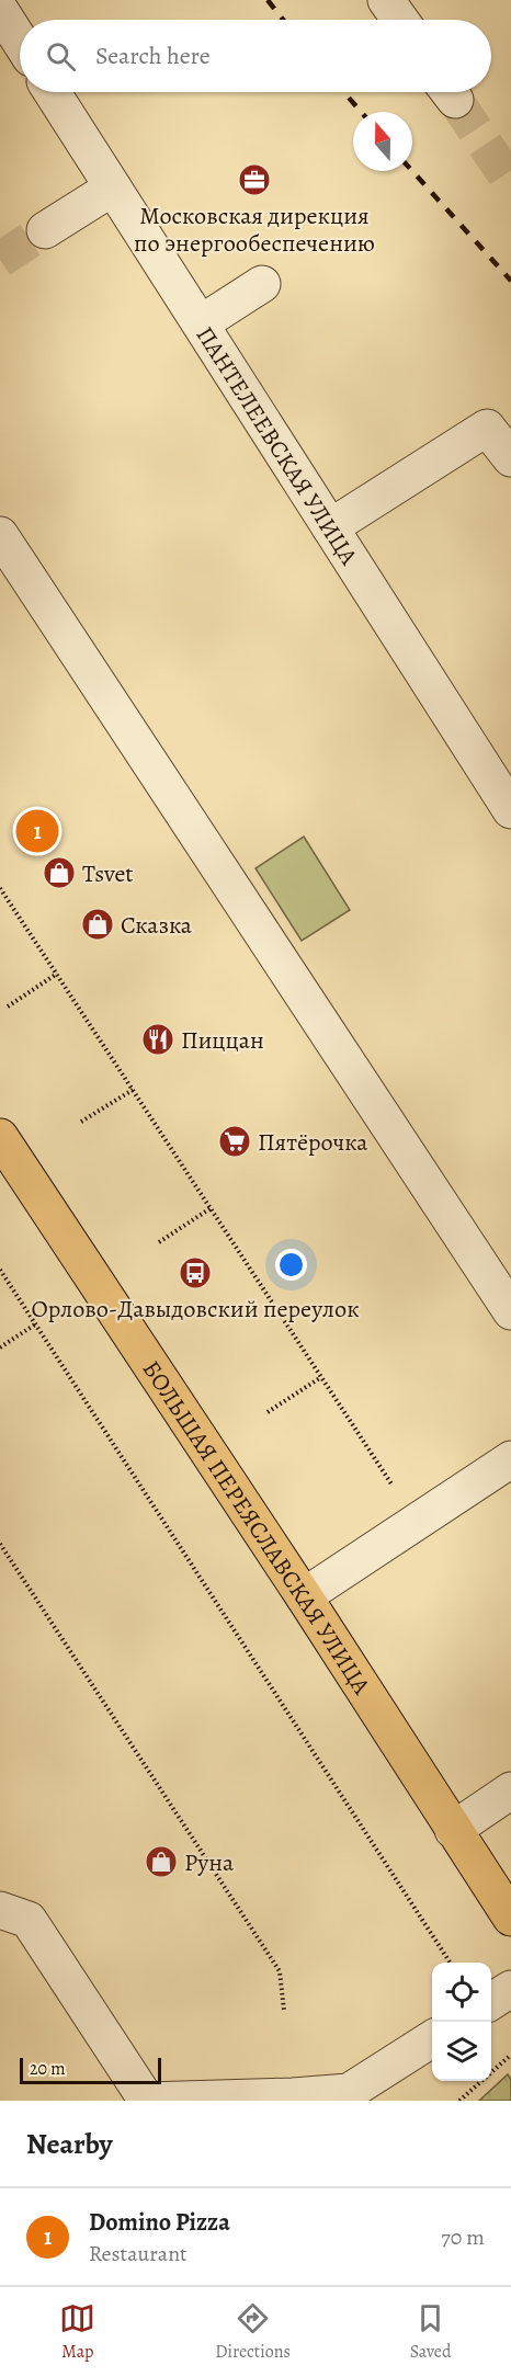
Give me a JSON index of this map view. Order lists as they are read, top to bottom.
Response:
{
  "streets": {
    "main road": ["БОЛЬШАЯ ПЕРЕЯСЛАВСКАЯ УЛИЦА"],
    "street": ["ПАНТЕЛЕЕВСКАЯ УЛИЦА"]
  },
  "places": {
    "office": ["Московская дирекция по энергообеспечению"],
    "shop": ["Tsvet", "Сказка", "Руна"],
    "restaurant": ["Пиццан"],
    "supermarket": ["Пятёрочка"],
    "bus stop": ["Орлово-Давыдовский переулок"]
  },
  "scale_bar": "20 m",
  "north": "top",
  "page": {
    "search": "Search here",
    "pins": "1",
    "scale": "20 m",
    "heading": "Nearby",
    "list": [
      {
        "mark": "1",
        "name": "Domino Pizza",
        "note": "Restaurant",
        "value": "70 m"
      }
    ],
    "nav": ["Map", "Directions", "Saved"]
  }
}
